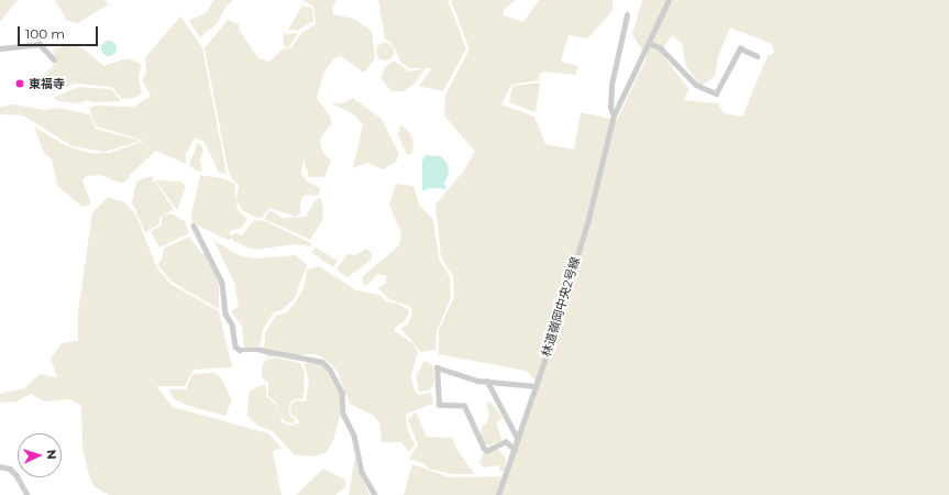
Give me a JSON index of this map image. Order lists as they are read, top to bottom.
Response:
{
  "streets": {
    "street": ["林道嶺岡中央2号線"]
  },
  "places": ["東福寺"],
  "scale_bar": "100 m",
  "north": "right"
}
